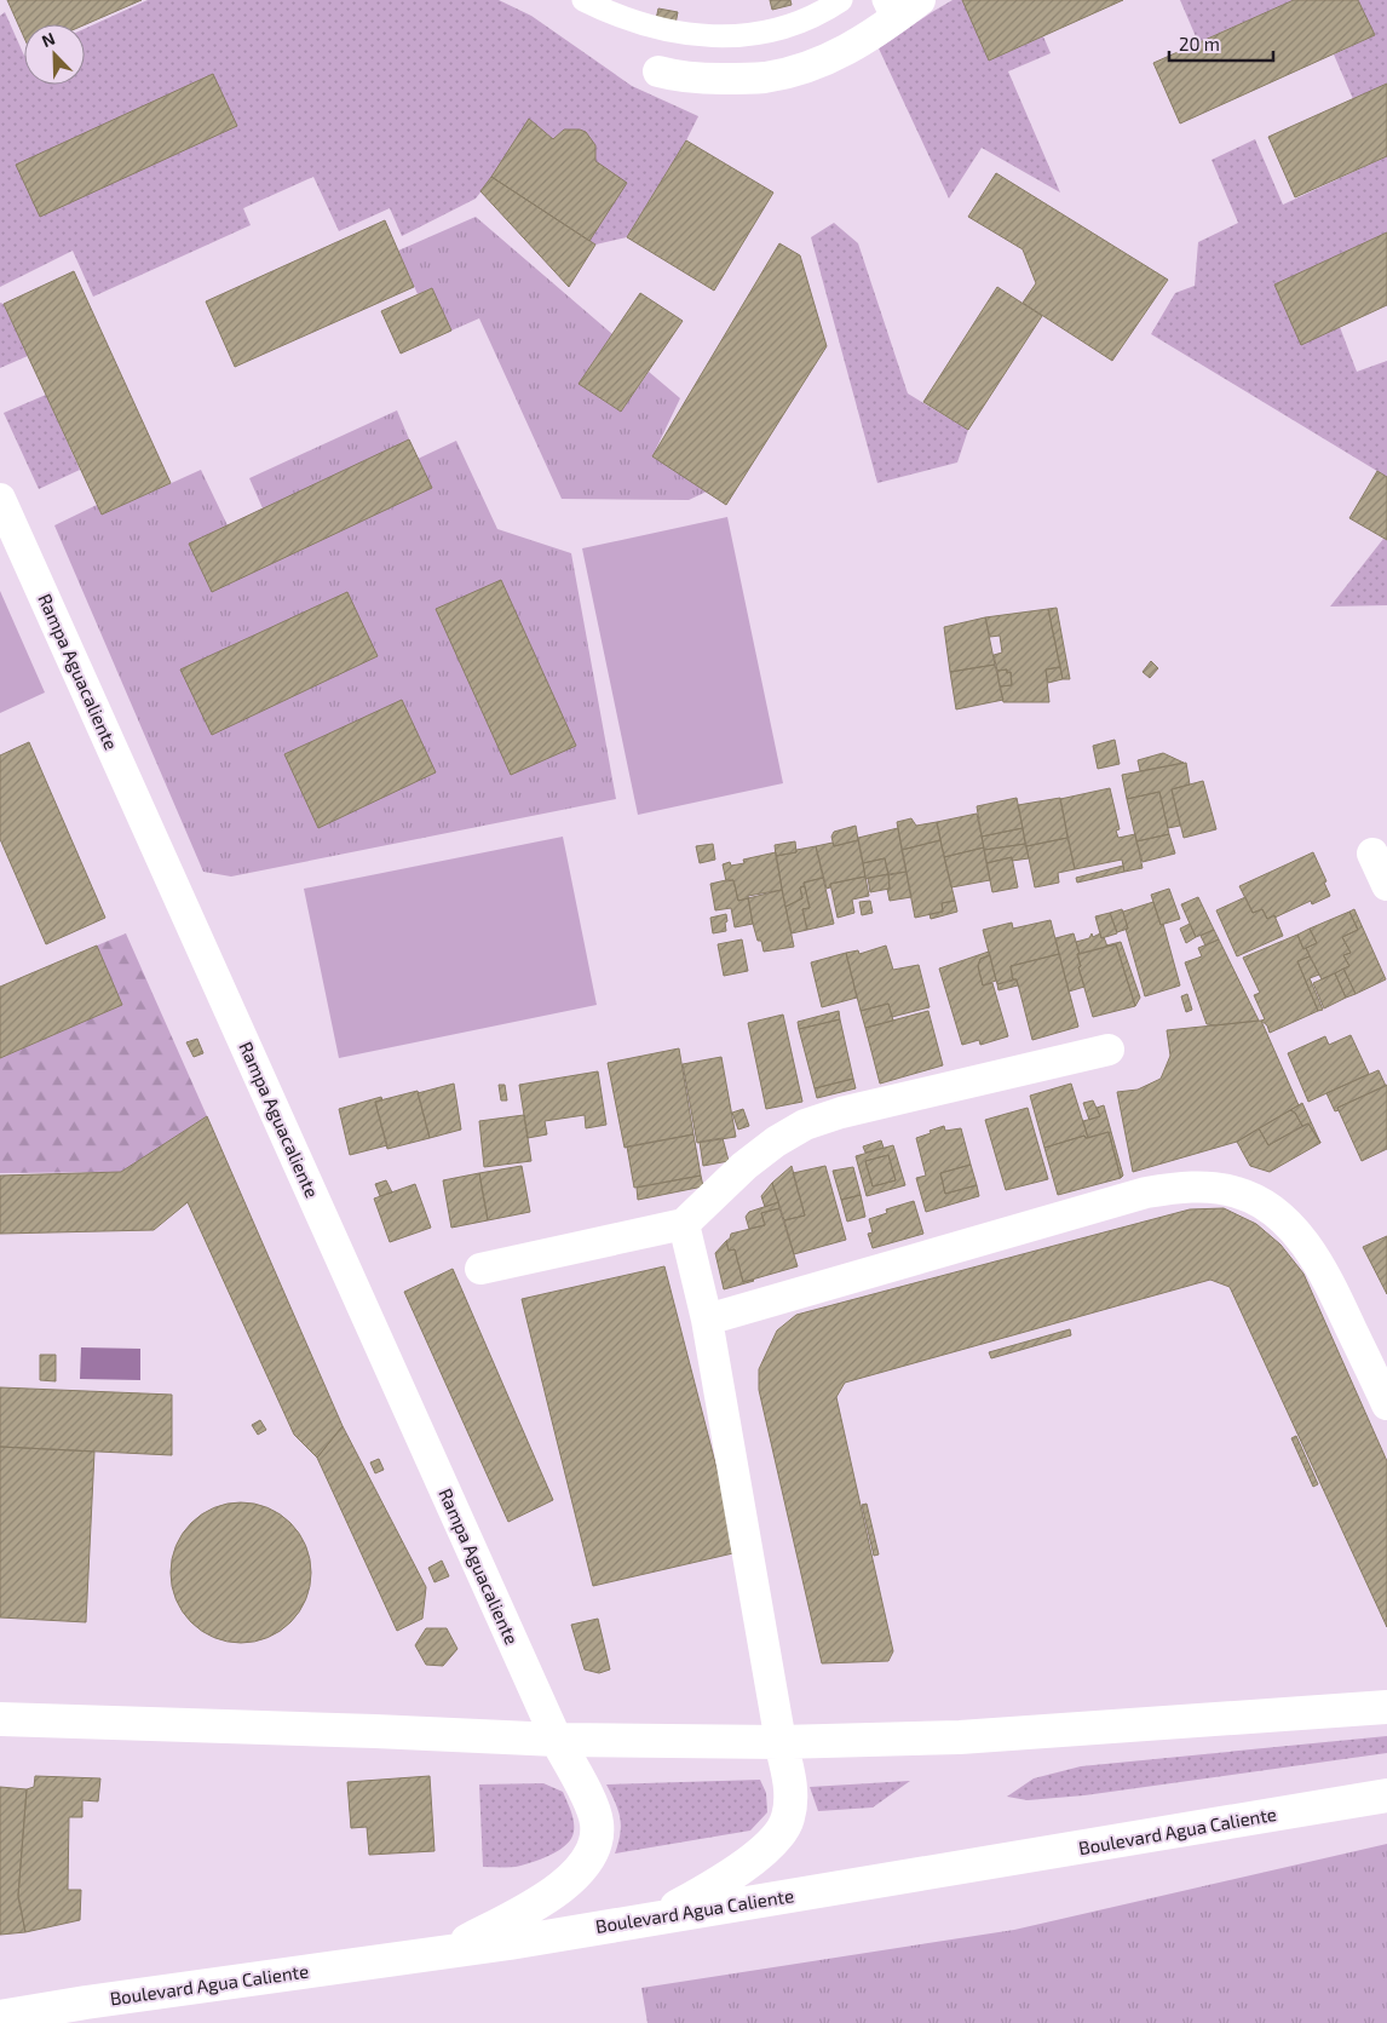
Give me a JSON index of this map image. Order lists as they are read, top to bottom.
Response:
{
  "streets": {
    "main road": ["Boulevard Agua Caliente"],
    "street": ["Rampa Aguacaliente"]
  },
  "scale_bar": "20 m",
  "north": "top left"
}
